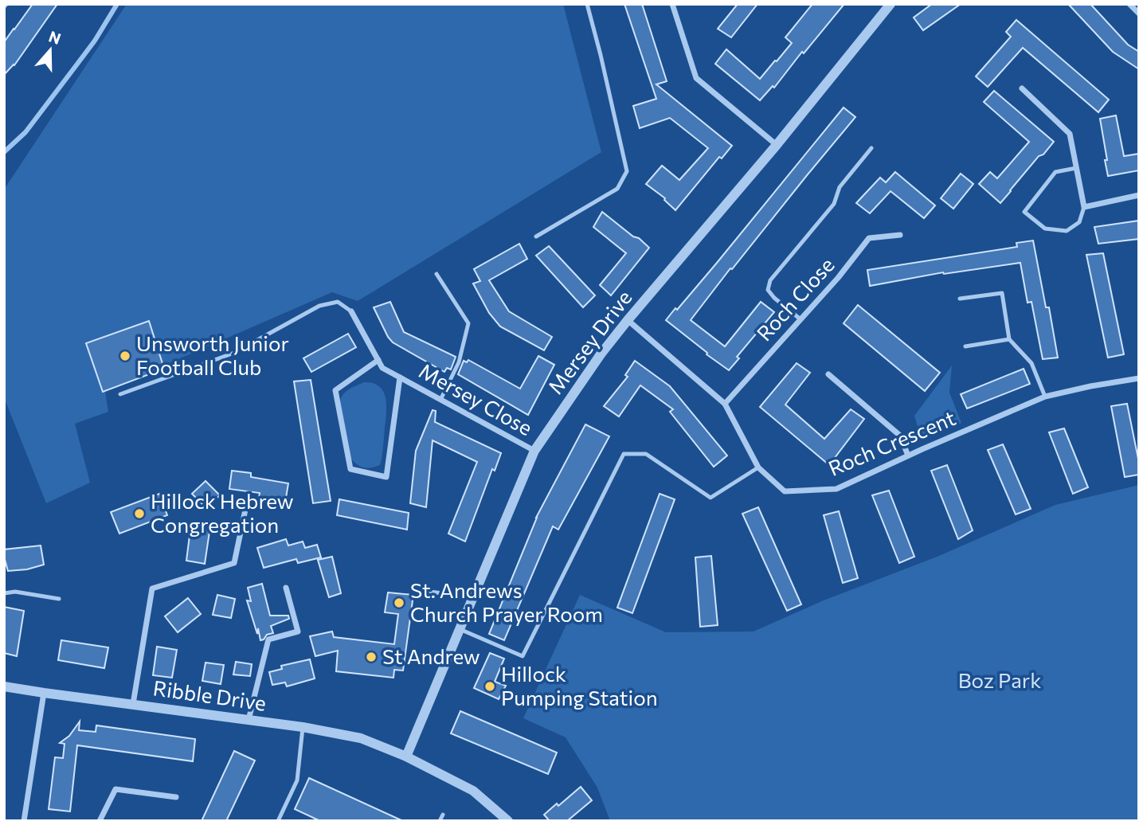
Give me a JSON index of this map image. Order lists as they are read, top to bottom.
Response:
{
  "streets": {
    "street": [
      "Roch Close",
      "Mersey Drive",
      "Mersey Close",
      "Roch Crescent",
      "Ribble Drive"
    ]
  },
  "crossings": [
    ["Roch Close", "Roch Crescent"],
    ["Mersey Drive", "Mersey Close"],
    ["Mersey Drive", "Roch Crescent"],
    ["Mersey Drive", "Ribble Drive"]
  ],
  "parks": ["Boz Park"],
  "places": [
    "Unsworth Junior Football Club",
    "Hillock Hebrew Congregation",
    "St. Andrews Church Prayer Room",
    "St Andrew",
    "Hillock Pumping Station"
  ],
  "north": "top"
}
